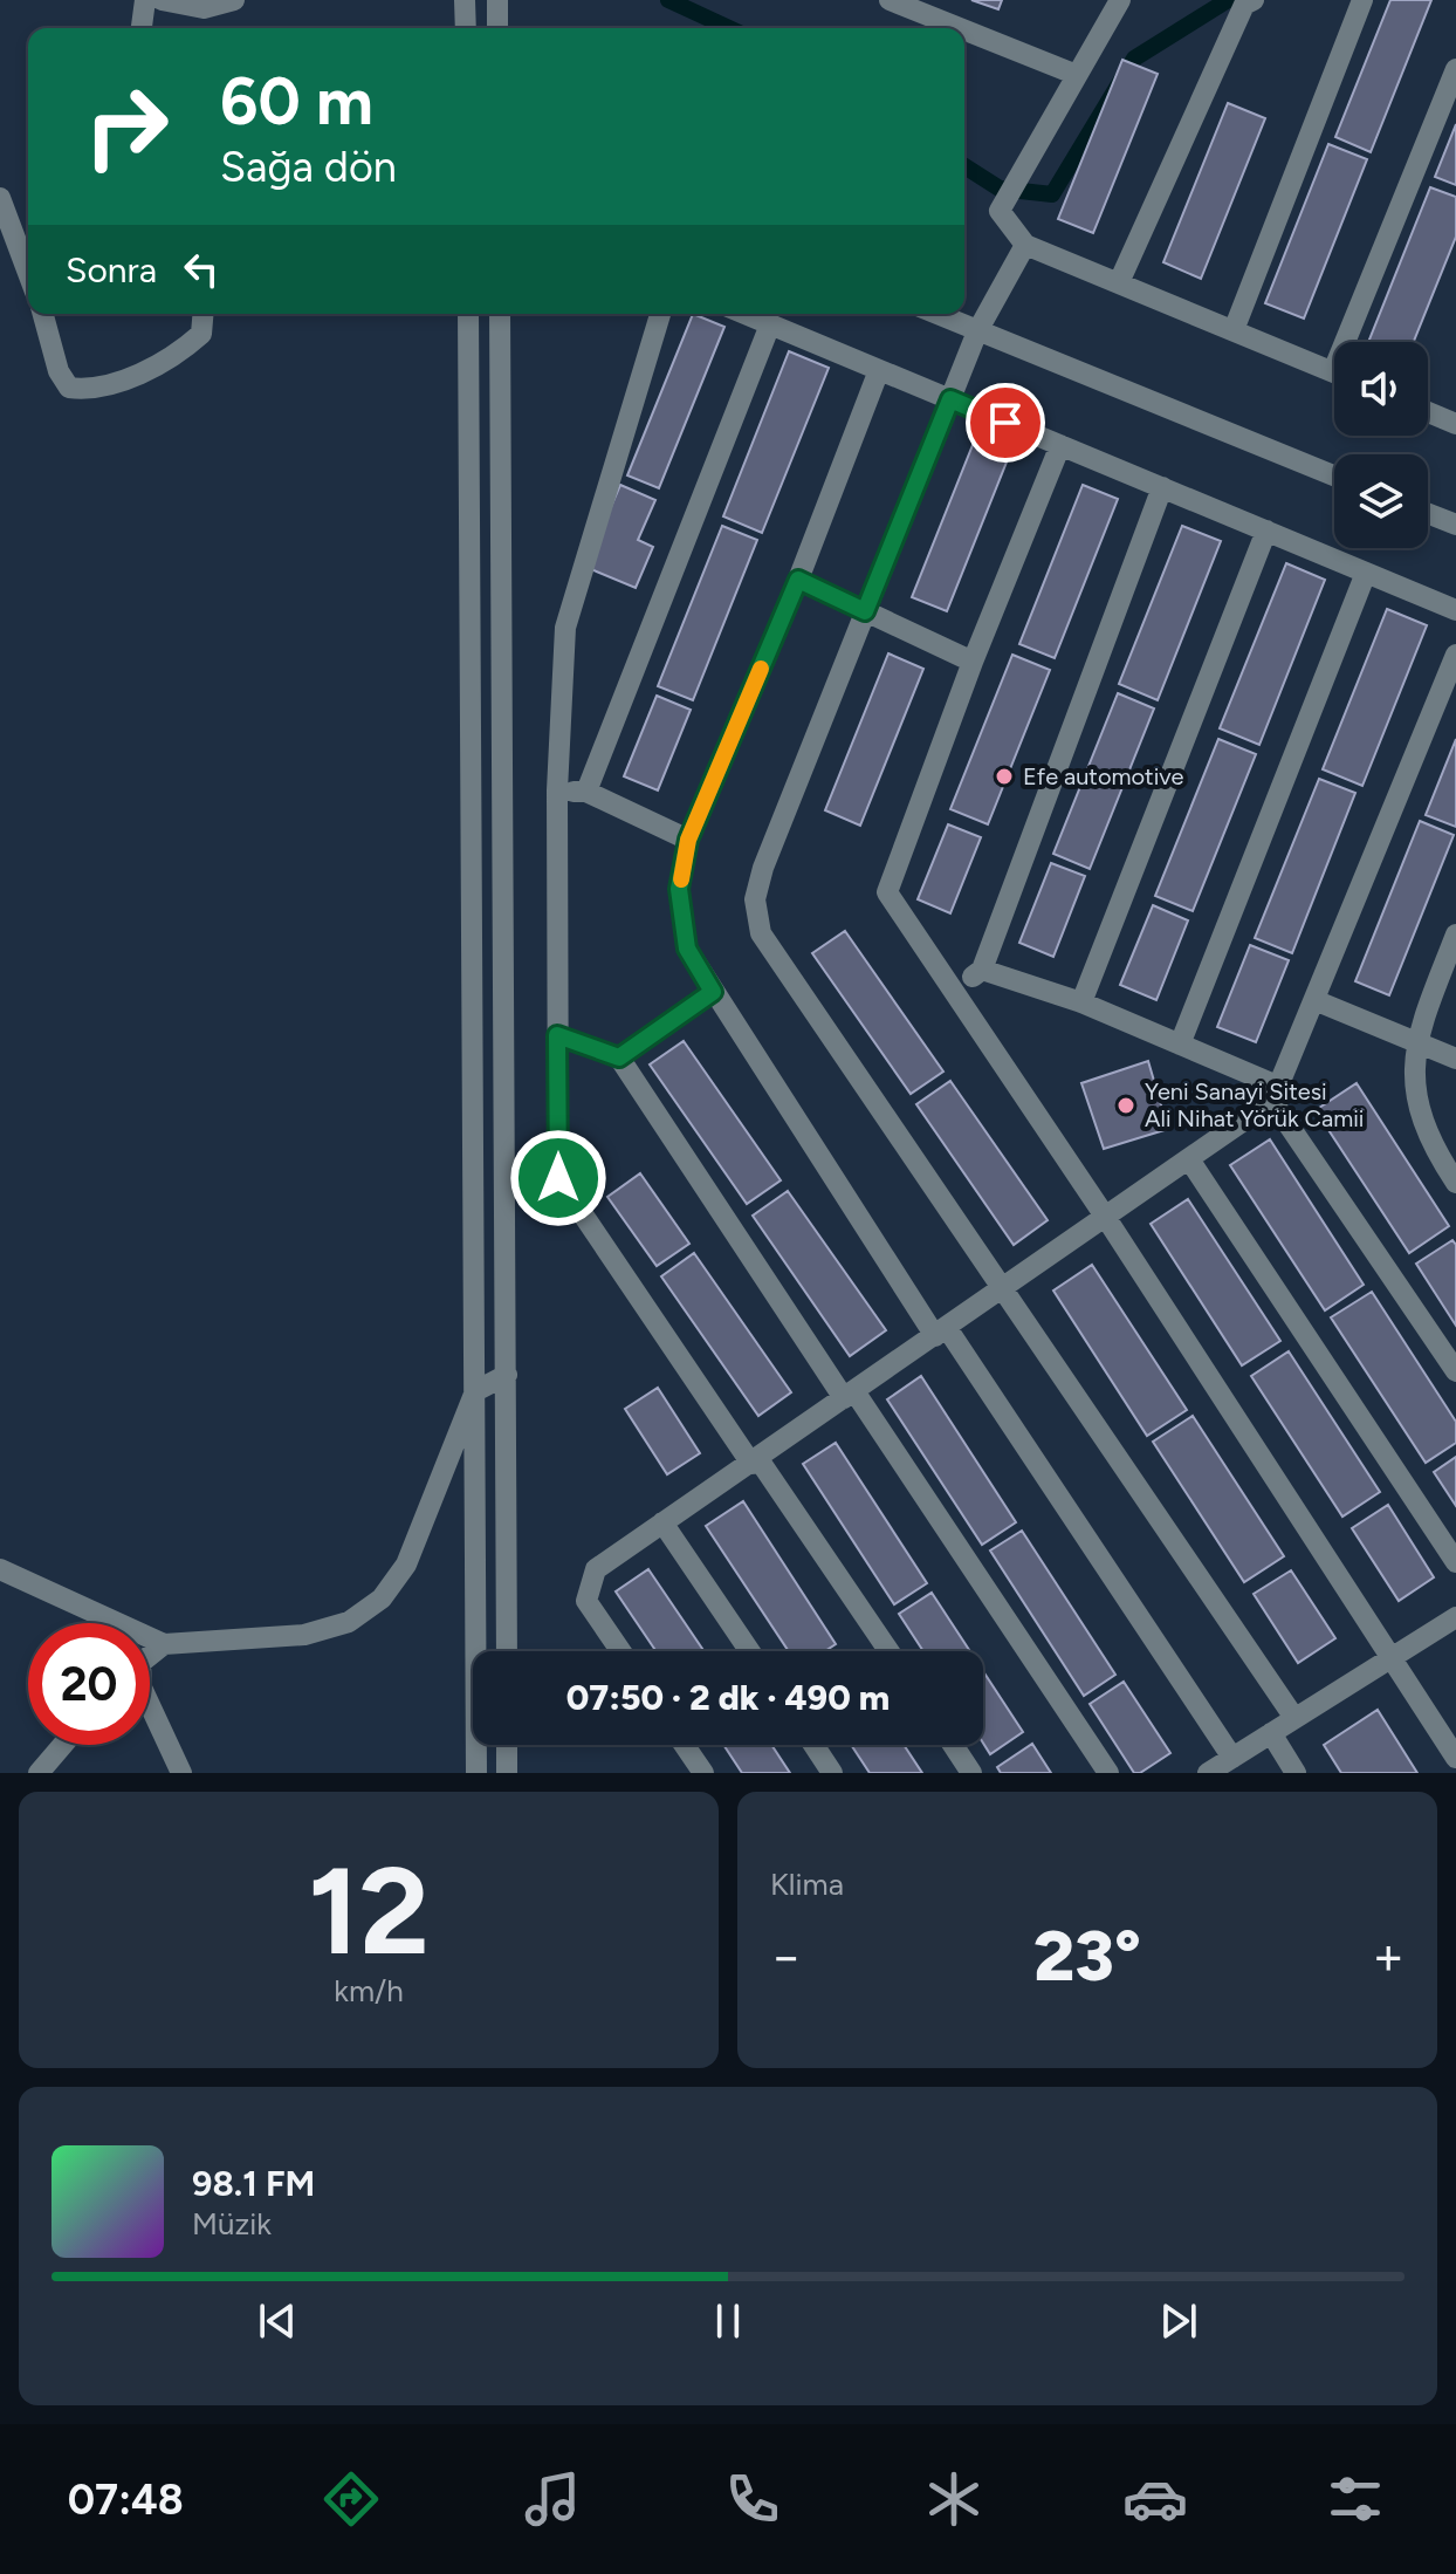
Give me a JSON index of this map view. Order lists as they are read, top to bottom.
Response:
{
  "places": ["Efe automotive", "Yeni Sanayi Sitesi Ali Nihat Yörük Camii"],
  "page": {
    "turn": ["60 m", "Sağa dön"],
    "then": "Sonra",
    "limit": "20",
    "trip": "07:50 · 2 dk · 490 m",
    "tile": [
      ["12", "km/h"],
      "Klima"
    ],
    "heat": ["−", "23°", "+"],
    "song": ["98.1 FM", "Müzik"],
    "tabs": "07:48"
  }
}
